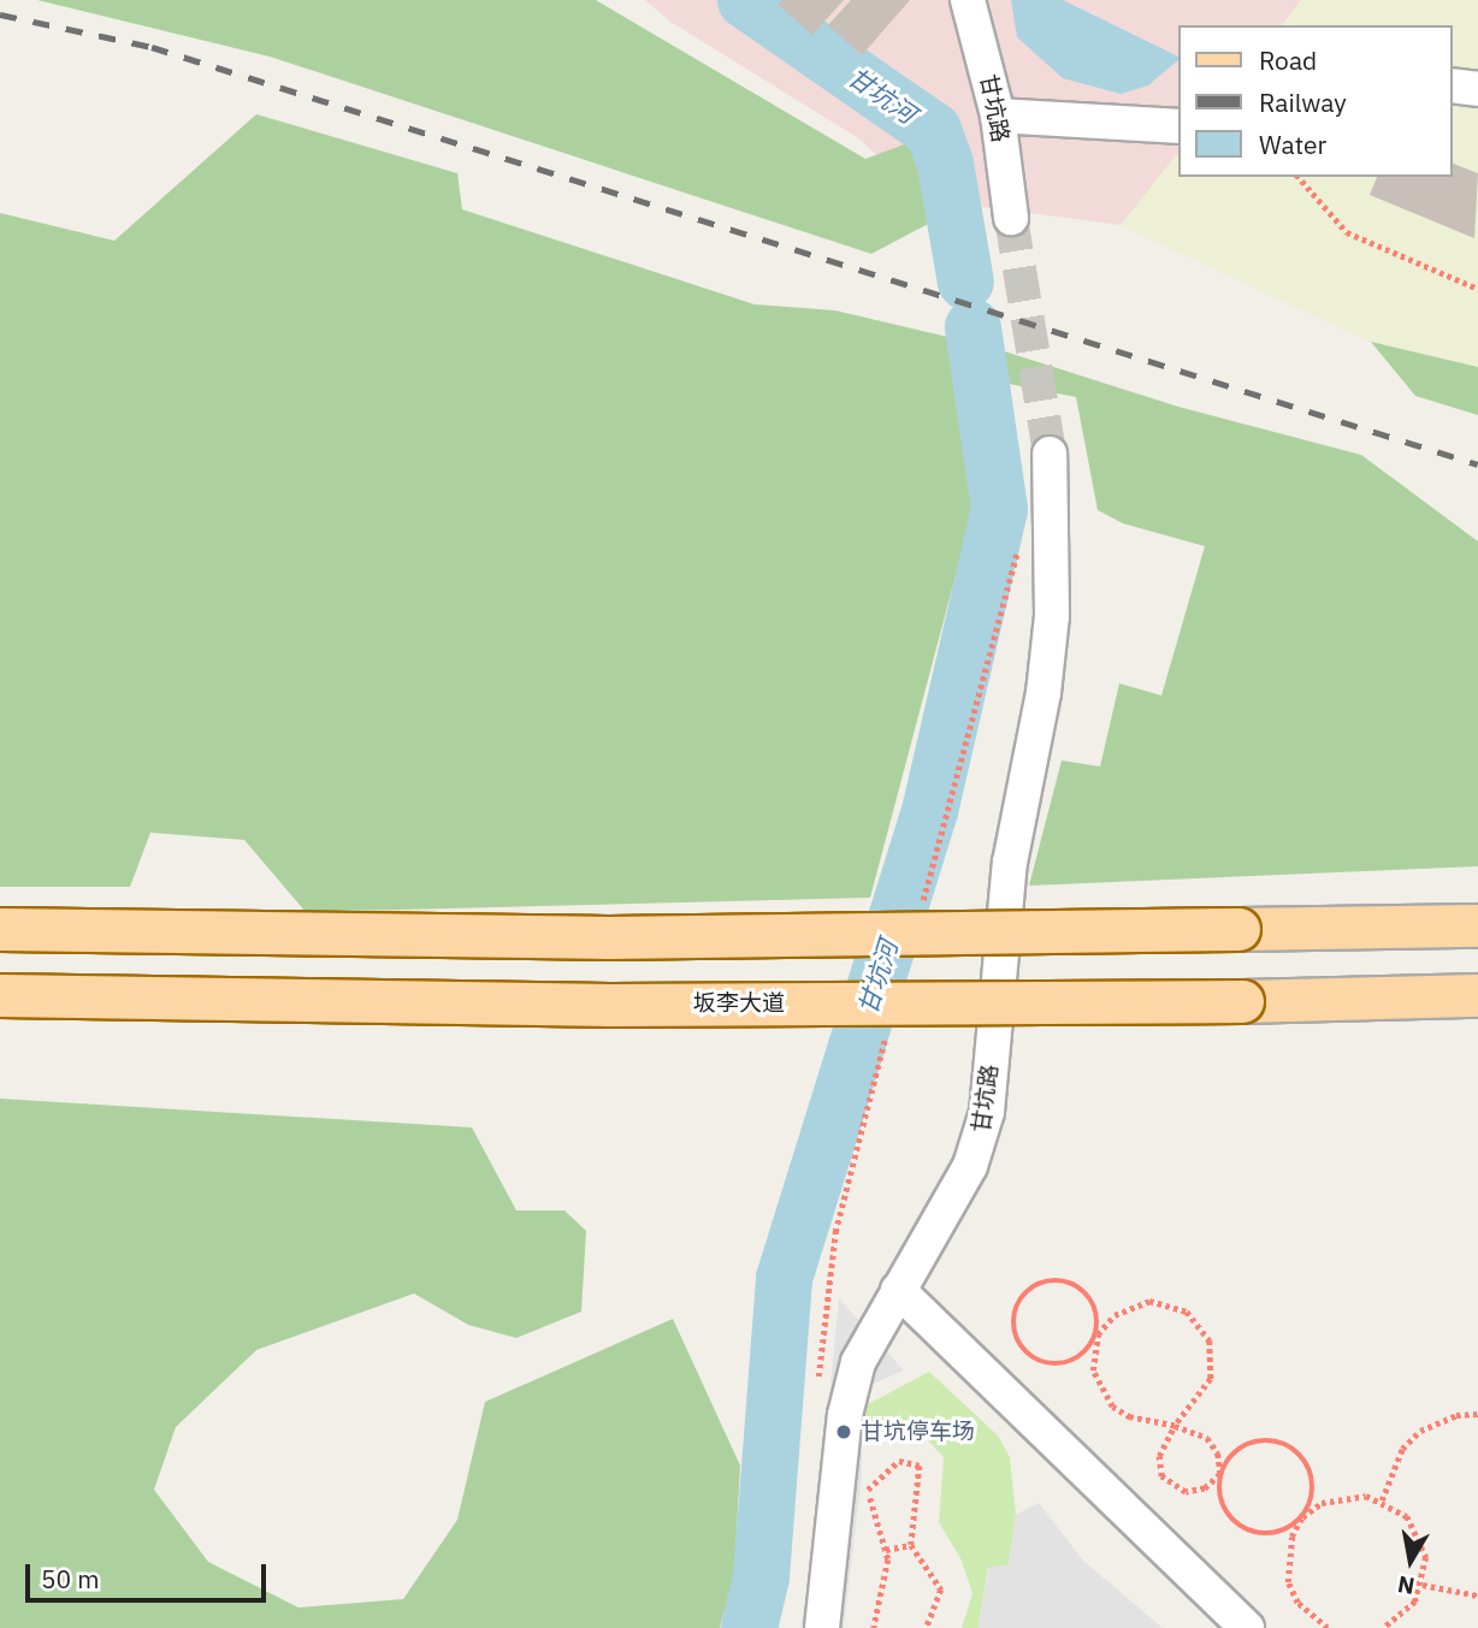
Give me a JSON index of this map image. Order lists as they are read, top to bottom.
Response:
{
  "streets": {
    "main road": ["坂李大道"],
    "street": ["甘坑路"]
  },
  "water": ["甘坑河"],
  "places": ["甘坑停车场"],
  "legend": ["Road", "Railway", "Water"],
  "scale_bar": "50 m",
  "north": "bottom"
}
